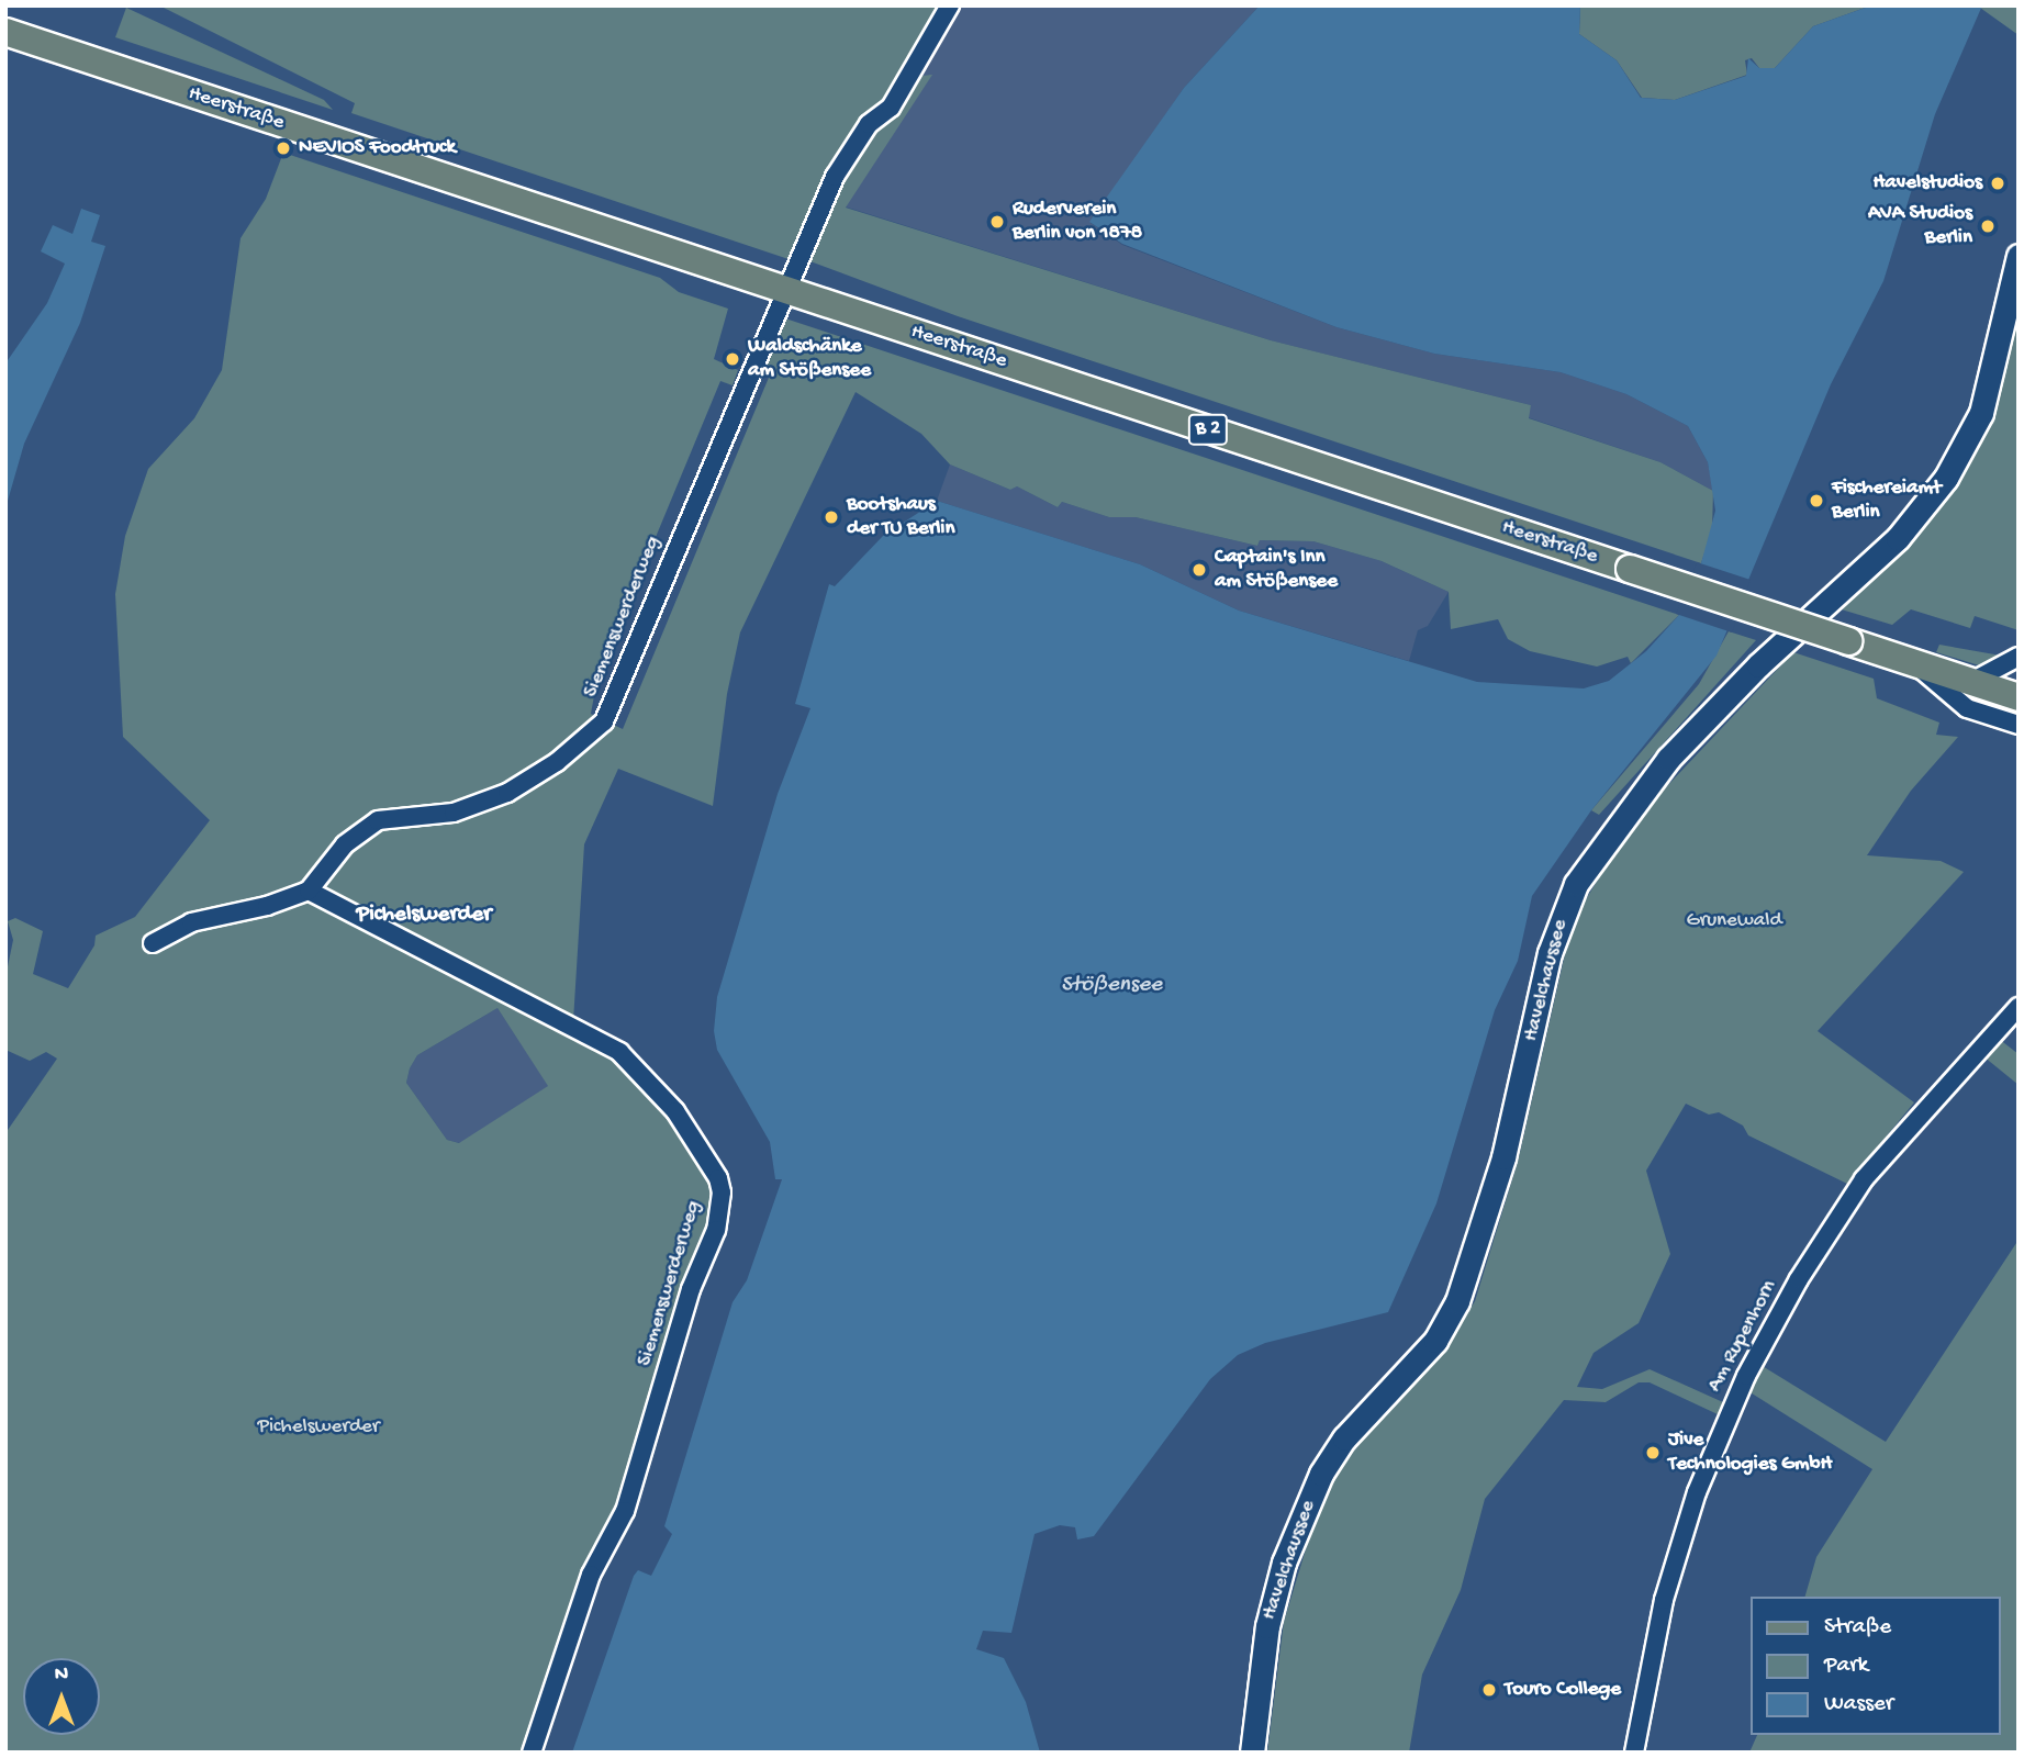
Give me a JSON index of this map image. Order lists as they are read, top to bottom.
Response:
{
  "streets": {
    "main road": ["Heerstraße", "B 2"],
    "street": ["Siemenswerderweg", "Havelchaussee", "Am Rupenhorn"]
  },
  "crossings": [
    ["Heerstraße", "Siemenswerderweg"]
  ],
  "districts": ["Pichelswerder"],
  "water": ["Stößensee"],
  "parks": ["Grunewald", "Pichelswerder"],
  "places": [
    "NEVIOS Foodtruck",
    "Havelstudios",
    "Ruderverein Berlin von 1878",
    "AVA Studios Berlin",
    "Waldschänke am Stößensee",
    "Fischereiamt Berlin",
    "Bootshaus der TU Berlin",
    "Captain's Inn am Stößensee",
    "Jive Technologies GmbH",
    "Touro College"
  ],
  "legend": ["Straße", "Park", "Wasser"],
  "north": "top"
}
